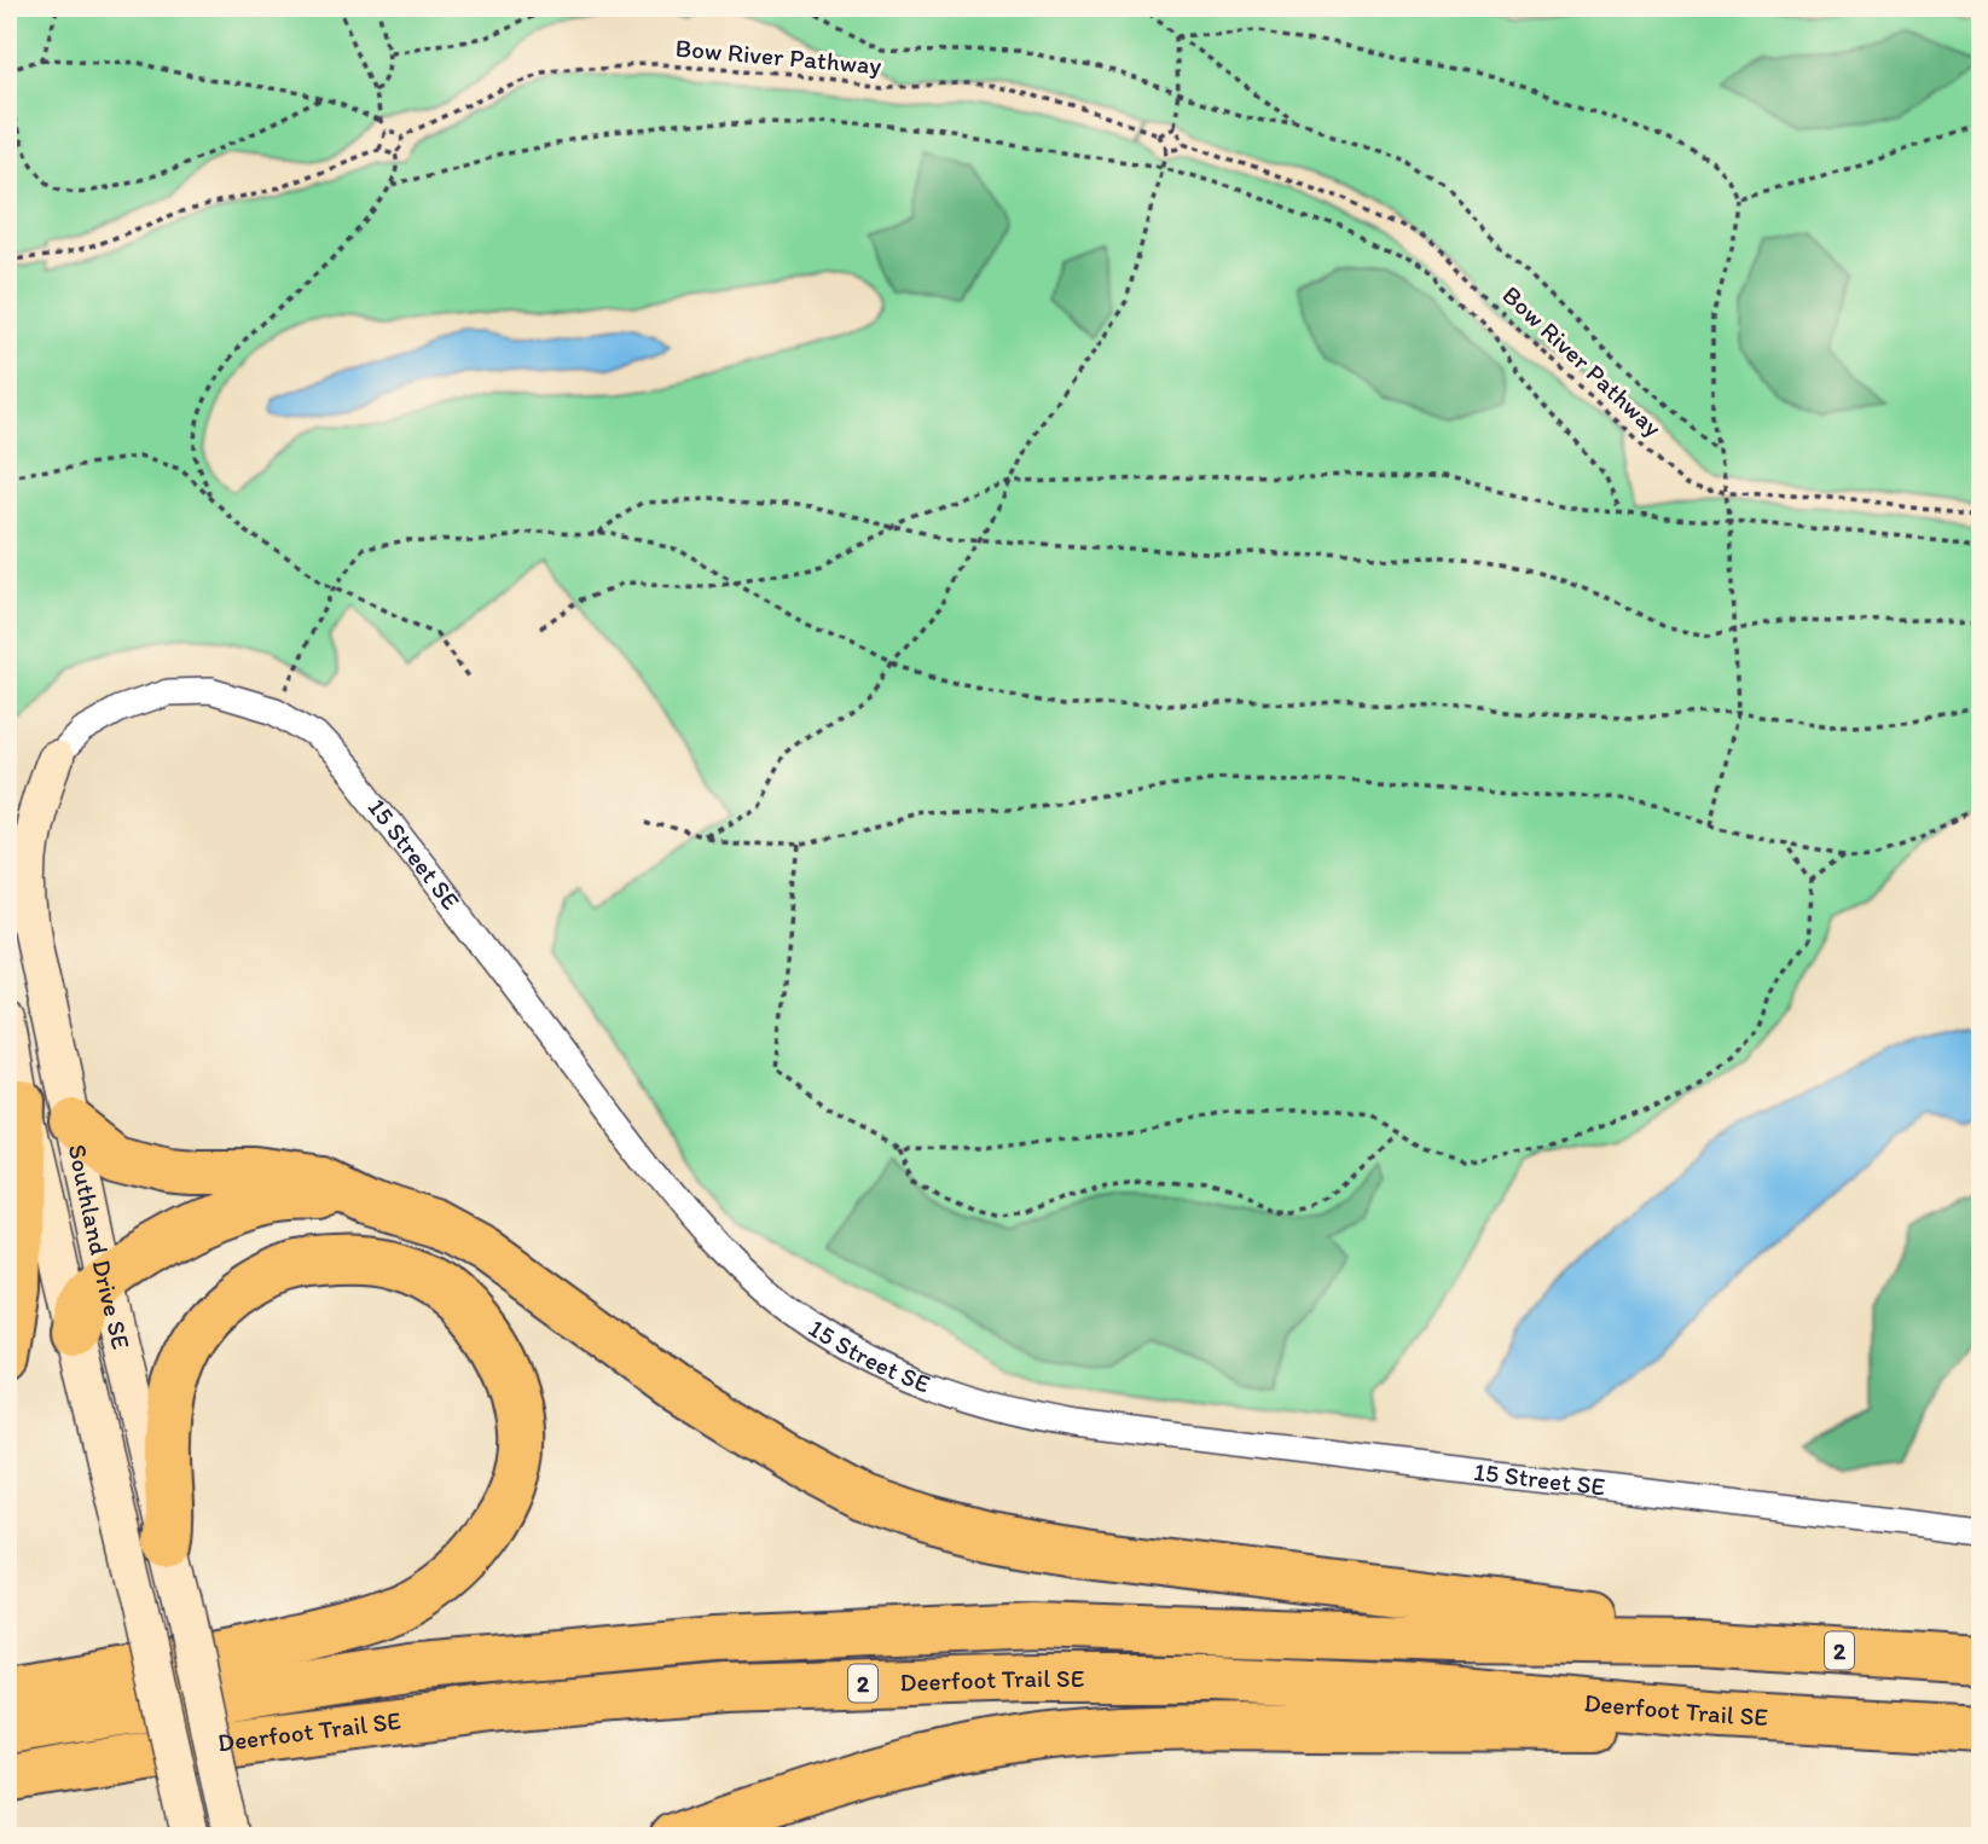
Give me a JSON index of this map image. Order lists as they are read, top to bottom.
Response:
{
  "streets": {
    "highway": ["2", "Deerfoot Trail SE"],
    "main road": ["Southland Drive SE"],
    "street": ["15 Street SE"],
    "path": ["Bow River Pathway"]
  },
  "crossings": [
    ["15 Street SE", "Southland Drive SE"]
  ]
}
